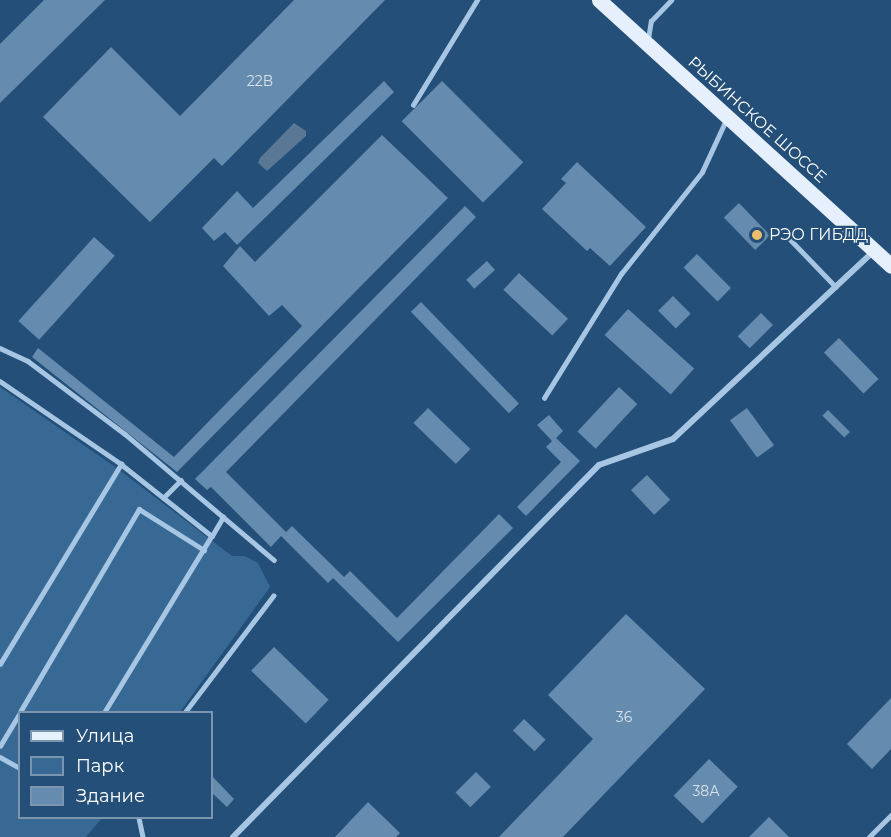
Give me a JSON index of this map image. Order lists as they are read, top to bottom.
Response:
{
  "streets": {
    "main road": ["РЫБИНСКОЕ ШОССЕ"]
  },
  "places": ["РЭО ГИБДД"],
  "house_numbers": ["22В", "36", "38А"],
  "legend": ["Улица", "Парк", "Здание"]
}
